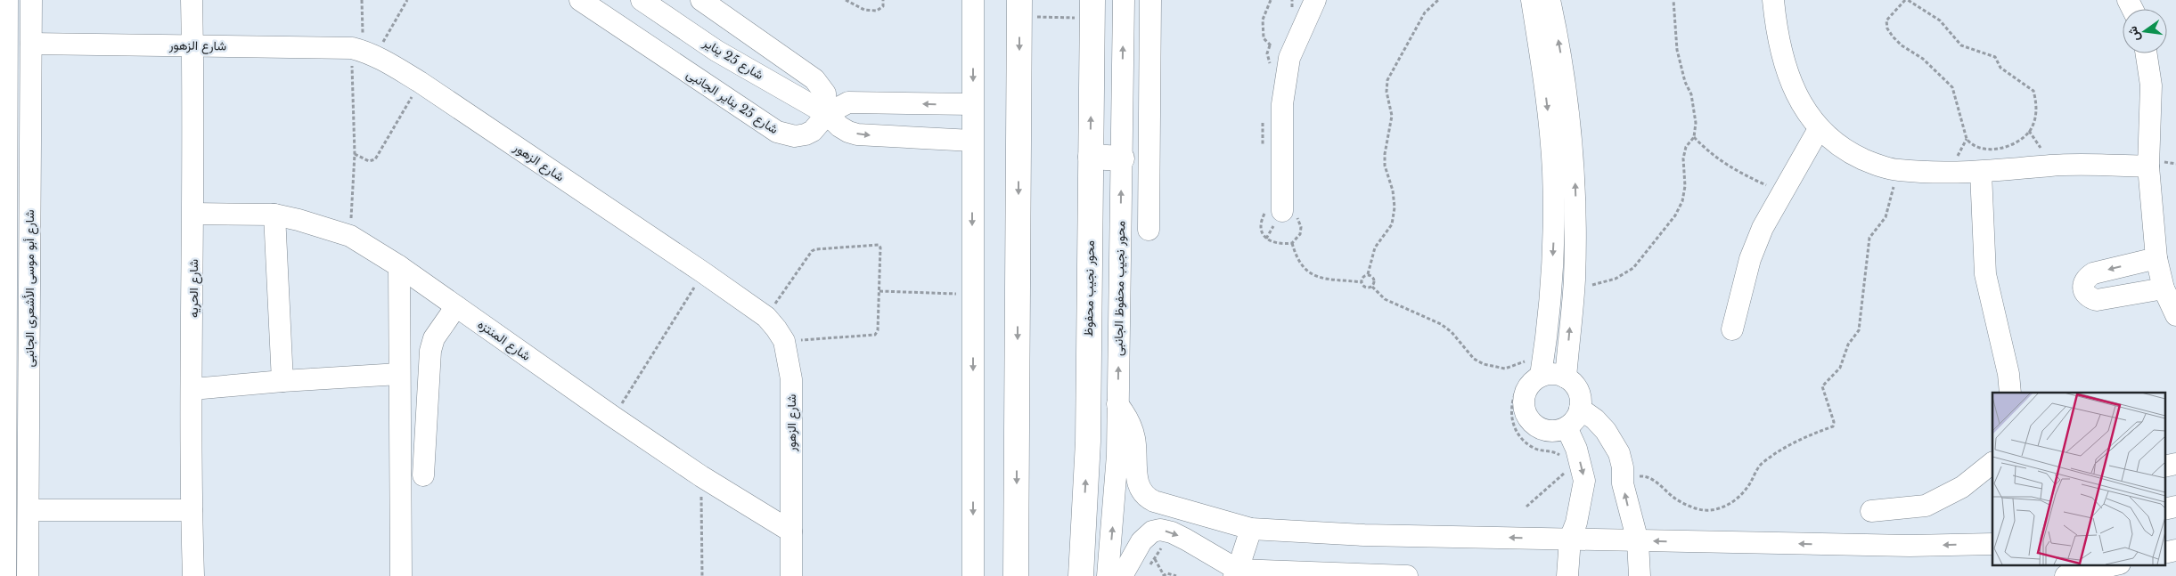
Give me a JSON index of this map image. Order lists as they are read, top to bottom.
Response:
{
  "streets": {
    "main road": ["محور نجيب محفوظ"],
    "street": [
      "شارع الزهور",
      "شارع 25 يناير",
      "شارع 25 يناير الجانبى",
      "شارع أبو موسى الأشعرى الجانبى",
      "شارع الحريه",
      "محور نجيب محفوظ الجانبى",
      "شارع المنتزه"
    ]
  },
  "crossings": [
    ["شارع الزهور", "شارع أبو موسى الأشعرى الجانبى"],
    ["شارع الزهور", "شارع الحريه"],
    ["شارع الزهور", "شارع المنتزه"],
    ["شارع 25 يناير", "شارع 25 يناير الجانبى"],
    ["شارع الحريه", "شارع المنتزه"]
  ],
  "north": "left"
}
